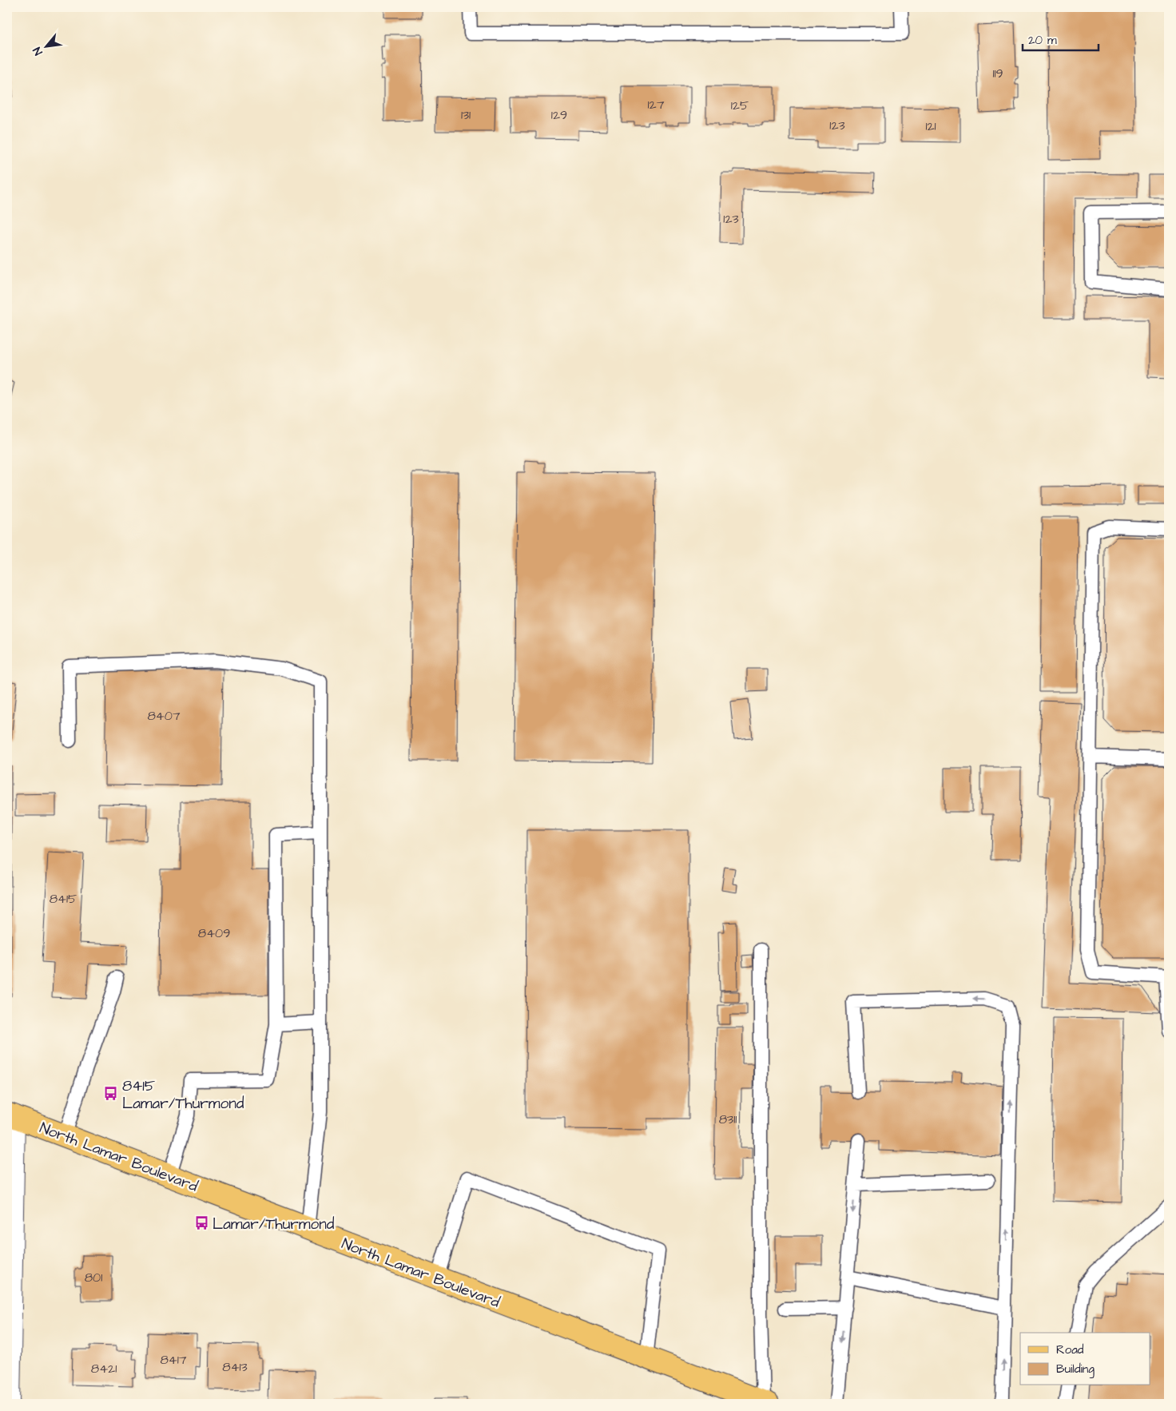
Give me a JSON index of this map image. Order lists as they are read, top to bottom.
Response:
{
  "streets": {
    "main road": ["North Lamar Boulevard"]
  },
  "places": {
    "bus stop": ["8415 Lamar/Thurmond", "Lamar/Thurmond"]
  },
  "house_numbers": [
    "119",
    "127",
    "125",
    "131",
    "129",
    "123",
    "121",
    "123",
    "8407",
    "8415",
    "8409",
    "8311",
    "801",
    "8417",
    "8413",
    "8421"
  ],
  "legend": ["Road", "Building"],
  "scale_bar": "20 m",
  "north": "bottom left"
}
